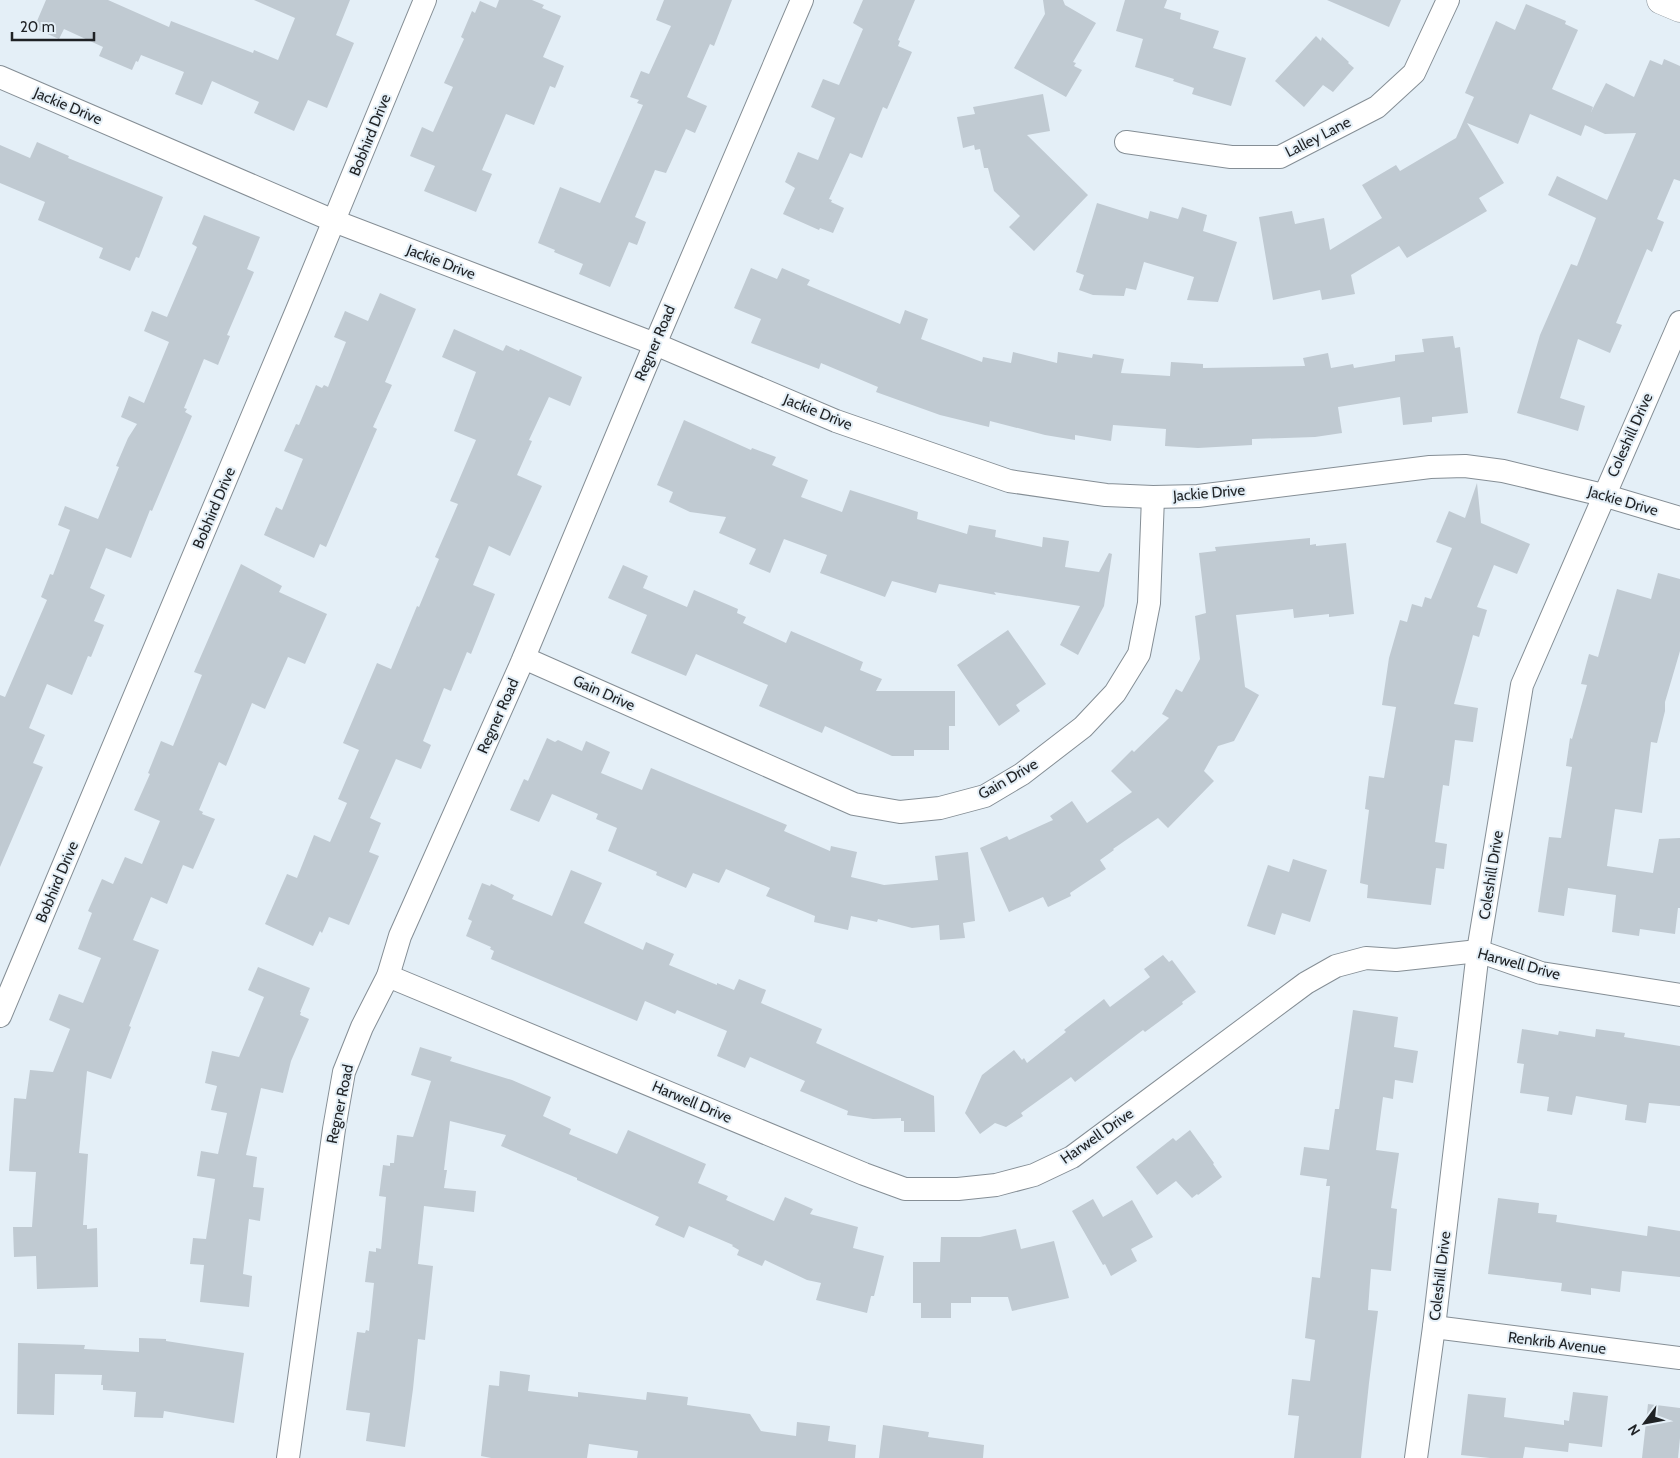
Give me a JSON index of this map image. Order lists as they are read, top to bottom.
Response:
{
  "streets": {
    "street": [
      "Jackie Drive",
      "Bobhird Drive",
      "Lalley Lane",
      "Regner Road",
      "Coleshill Drive",
      "Gain Drive",
      "Harwell Drive",
      "Renkrib Avenue"
    ]
  },
  "crossings": [
    ["Jackie Drive", "Bobhird Drive"],
    ["Jackie Drive", "Regner Road"],
    ["Jackie Drive", "Coleshill Drive"],
    ["Jackie Drive", "Gain Drive"],
    ["Regner Road", "Gain Drive"],
    ["Regner Road", "Harwell Drive"],
    ["Coleshill Drive", "Harwell Drive"],
    ["Coleshill Drive", "Renkrib Avenue"]
  ],
  "scale_bar": "20 m",
  "north": "bottom left"
}
